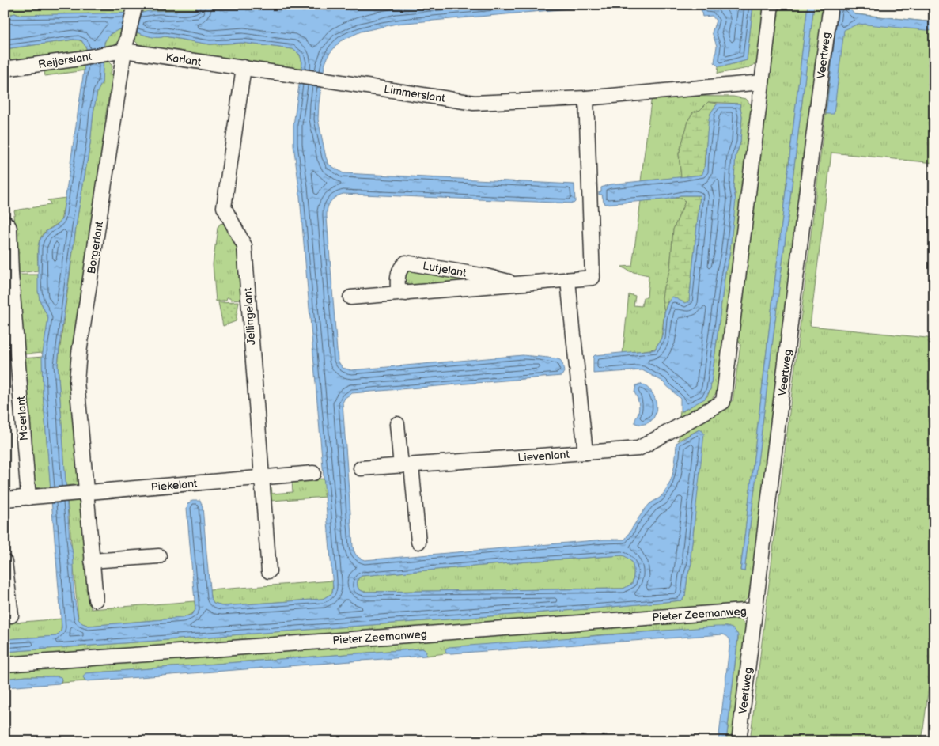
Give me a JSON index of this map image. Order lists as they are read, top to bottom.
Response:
{
  "streets": {
    "street": [
      "Veertweg",
      "Karlant",
      "Reijerslant",
      "Limmerslant",
      "Borgerlant",
      "Lutjelant",
      "Jellingelant",
      "Moerlant",
      "Lievenlant",
      "Piekelant",
      "Pieter Zeemanweg"
    ]
  },
  "crossings": [
    ["Veertweg", "Pieter Zeemanweg"],
    ["Karlant", "Reijerslant"],
    ["Karlant", "Limmerslant"],
    ["Karlant", "Borgerlant"],
    ["Karlant", "Jellingelant"],
    ["Reijerslant", "Borgerlant"],
    ["Limmerslant", "Lutjelant"],
    ["Limmerslant", "Jellingelant"],
    ["Borgerlant", "Piekelant"],
    ["Lutjelant", "Lievenlant"],
    ["Jellingelant", "Piekelant"],
    ["Moerlant", "Piekelant"]
  ]
}
